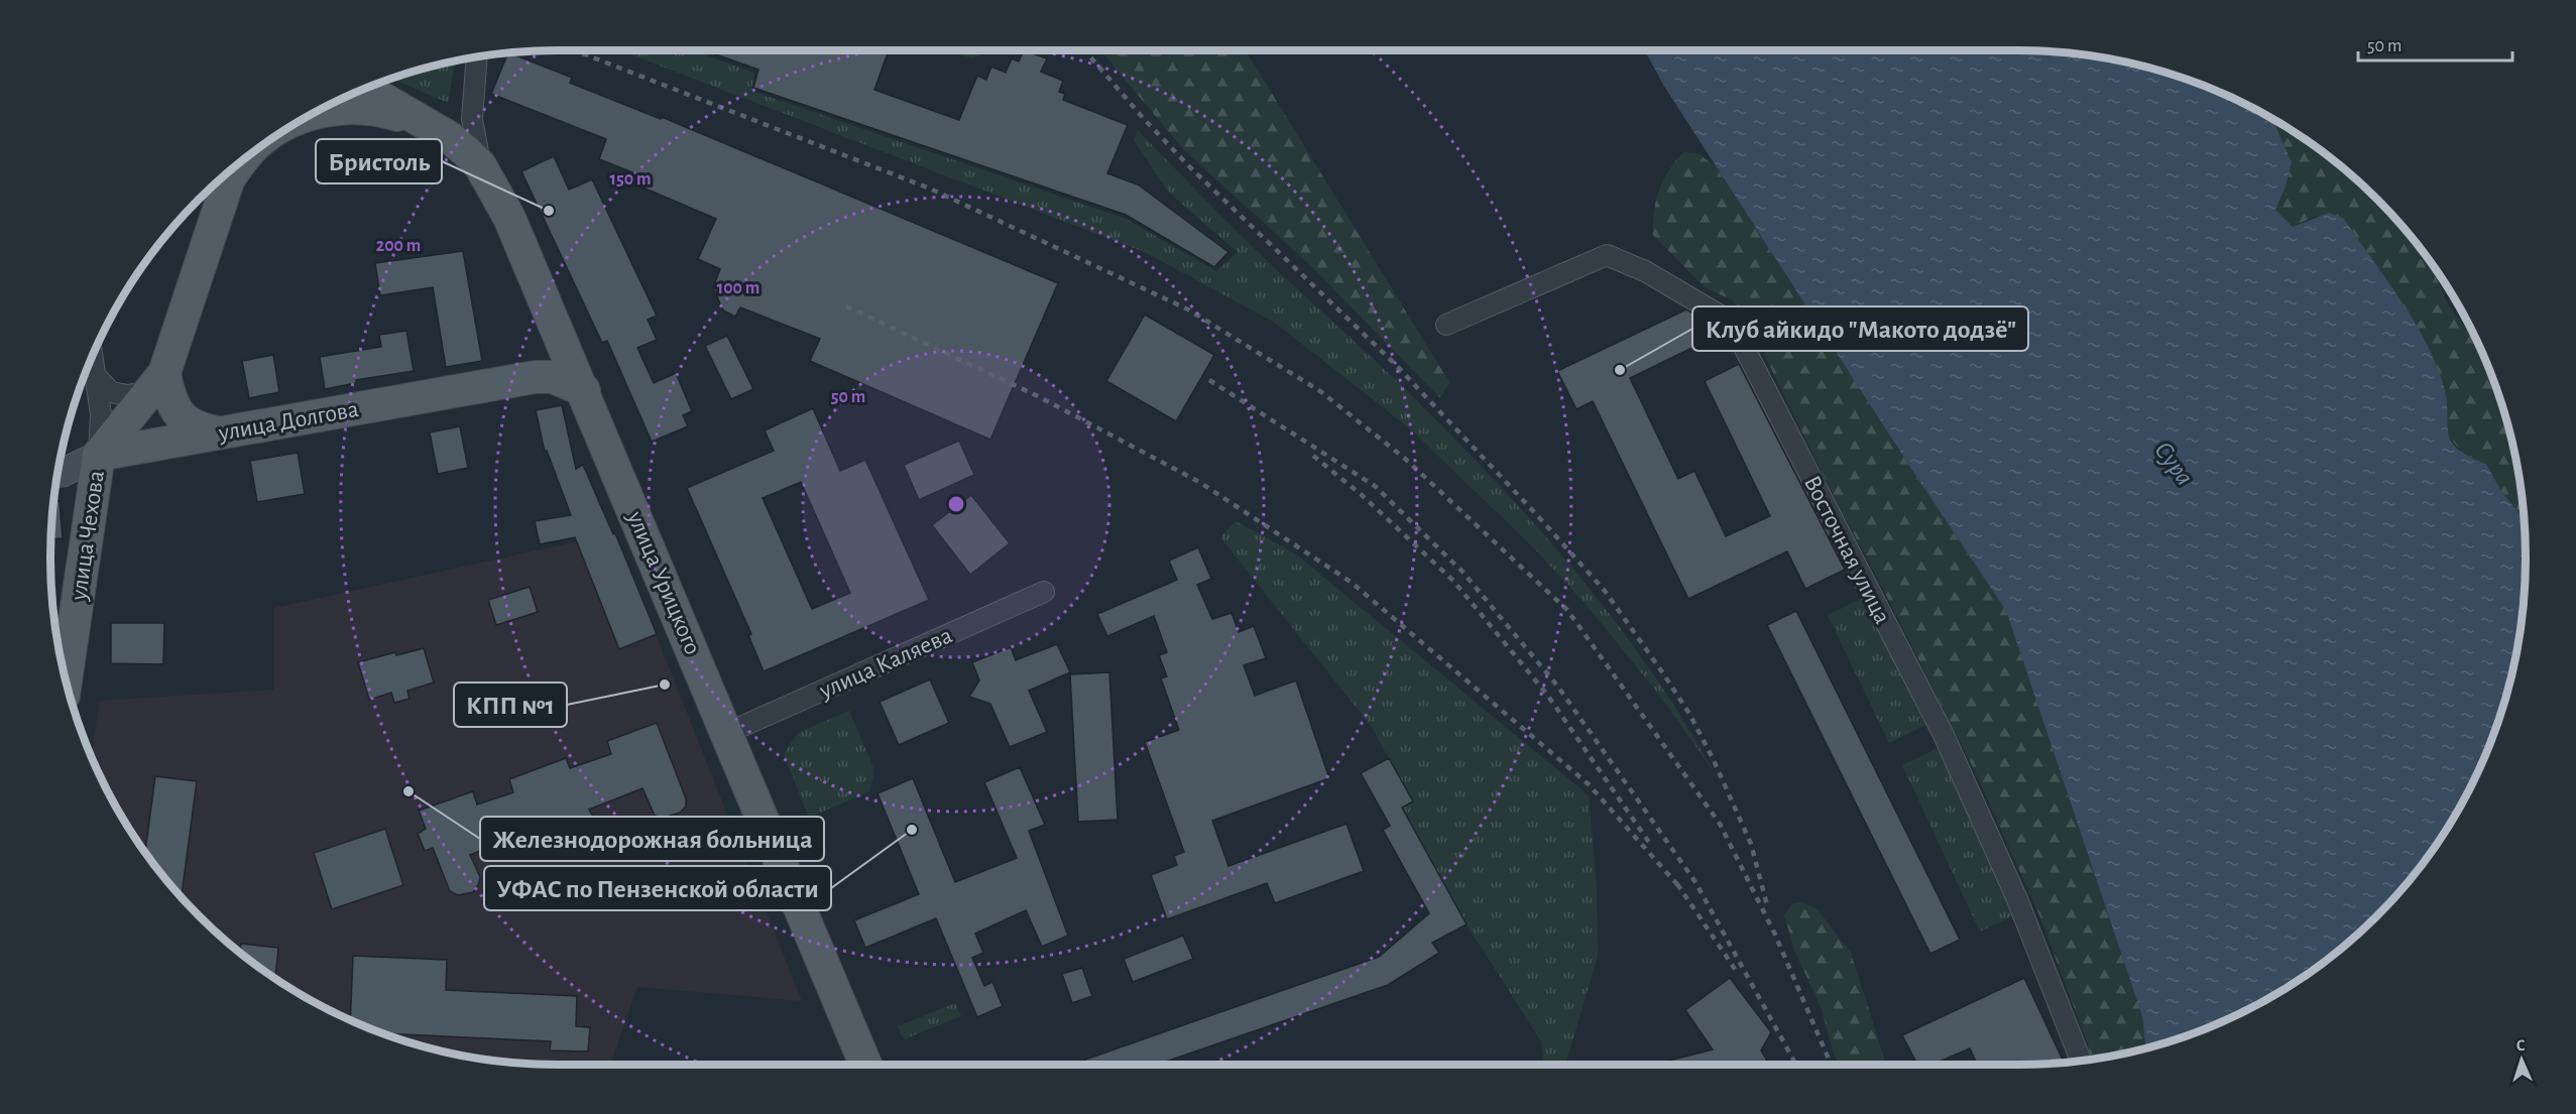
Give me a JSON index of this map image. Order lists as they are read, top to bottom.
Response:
{
  "streets": {
    "main road": ["улица Долгова", "улица Чехова", "улица Урицкого"],
    "street": ["Восточная улица", "улица Каляева"]
  },
  "crossings": [
    ["улица Долгова", "улица Чехова"],
    ["улица Долгова", "улица Урицкого"],
    ["улица Урицкого", "улица Каляева"]
  ],
  "water": ["Сура"],
  "places": [
    "Бристоль",
    "Клуб айкидо \"Макото додзё\"",
    "КПП №1",
    "Железнодорожная больница",
    "УФАС по Пензенской области"
  ],
  "scale_bar": "50 m",
  "north": "top",
  "rings": [
    "150 m",
    "200 m",
    "100 m",
    "50 m"
  ]
}
